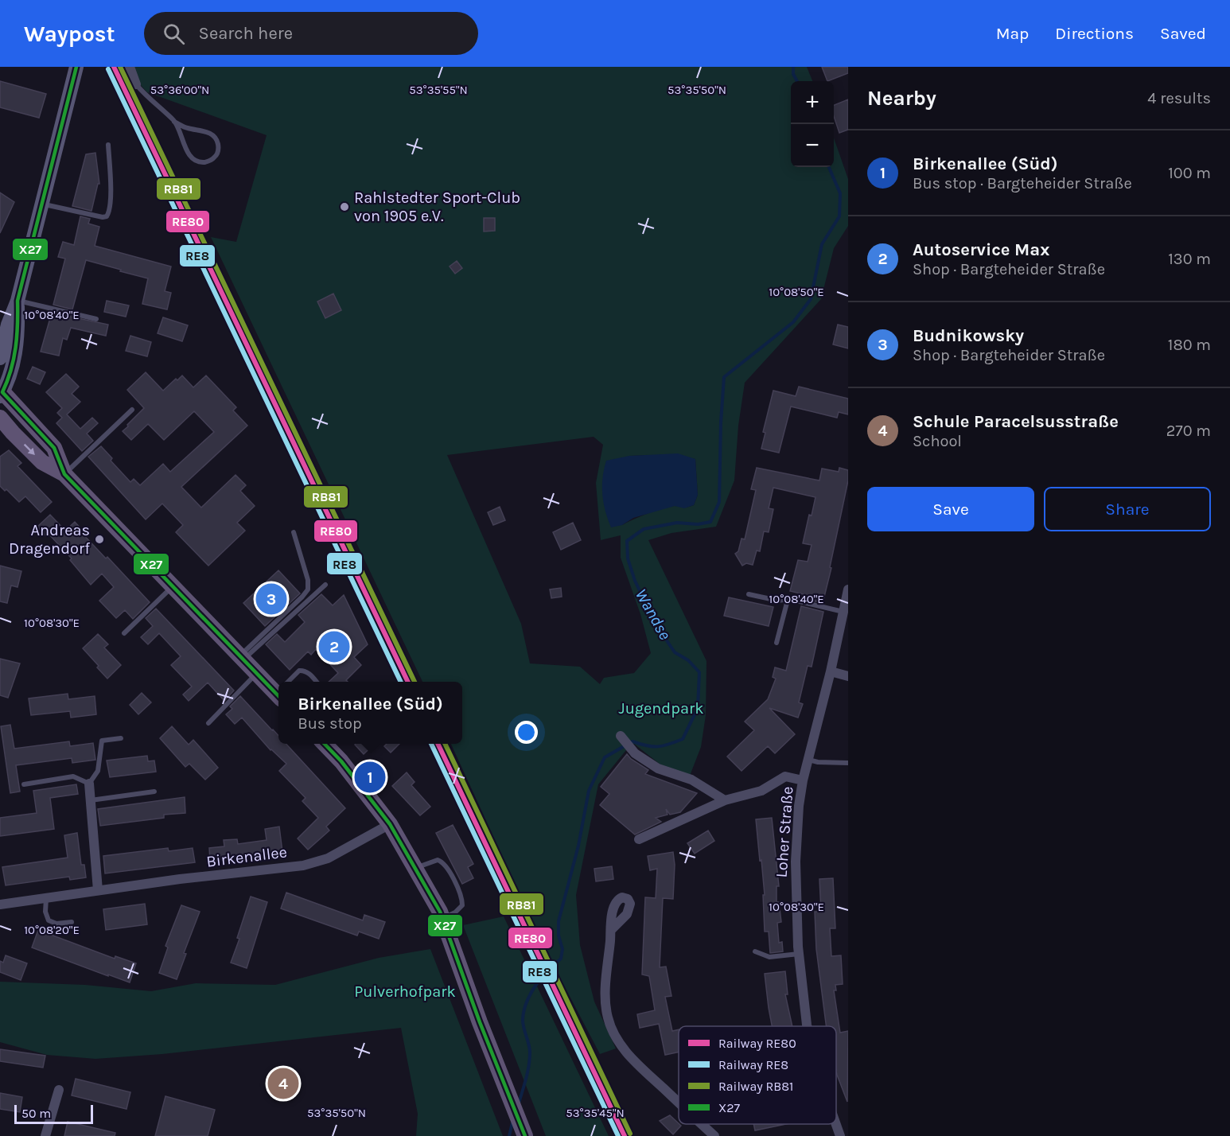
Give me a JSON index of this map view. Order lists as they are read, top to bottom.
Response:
{
  "streets": {
    "street": ["Loher Straße", "Birkenallee"]
  },
  "water": ["Wandse"],
  "parks": ["Jugendpark", "Pulverhofpark"],
  "places": ["Rahlstedter Sport-Club von 1905 e.V.", "Andreas Dragendorf"],
  "lines": [
    "rail line RE80",
    "rail line RB81",
    "transit line X27",
    "rail line RE8"
  ],
  "legend": [
    "Railway RE80",
    "Railway RE8",
    "Railway RB81",
    "X27"
  ],
  "scale_bar": "50 m",
  "page": {
    "header": "Waypost",
    "search": "Search here",
    "nav": ["Map", "Directions", "Saved"],
    "heading": ["Nearby", "4 results"],
    "map_buttons": ["+", "−"],
    "list": [
      {
        "mark": "1",
        "name": "Birkenallee (Süd)",
        "note": "Bus stop · Bargteheider Straße",
        "value": "100 m"
      },
      {
        "mark": "2",
        "name": "Autoservice Max",
        "note": "Shop · Bargteheider Straße",
        "value": "130 m"
      },
      {
        "mark": "3",
        "name": "Budnikowsky",
        "note": "Shop · Bargteheider Straße",
        "value": "180 m"
      },
      {
        "mark": "4",
        "name": "Schule Paracelsusstraße",
        "note": "School",
        "value": "270 m"
      }
    ],
    "buttons": ["Save", "Share"],
    "pins": [
      "3",
      "2",
      "1",
      "4"
    ],
    "popup": ["Birkenallee (Süd)", "Bus stop"],
    "scale": "50 m"
  },
  "coordinates": [
    "53°36'00\"N",
    "53°35'55\"N",
    "53°35'50\"N",
    "10°08'50\"E",
    "10°08'40\"E",
    "10°08'30\"E",
    "10°08'20\"E",
    "53°35'45\"N"
  ]
}
